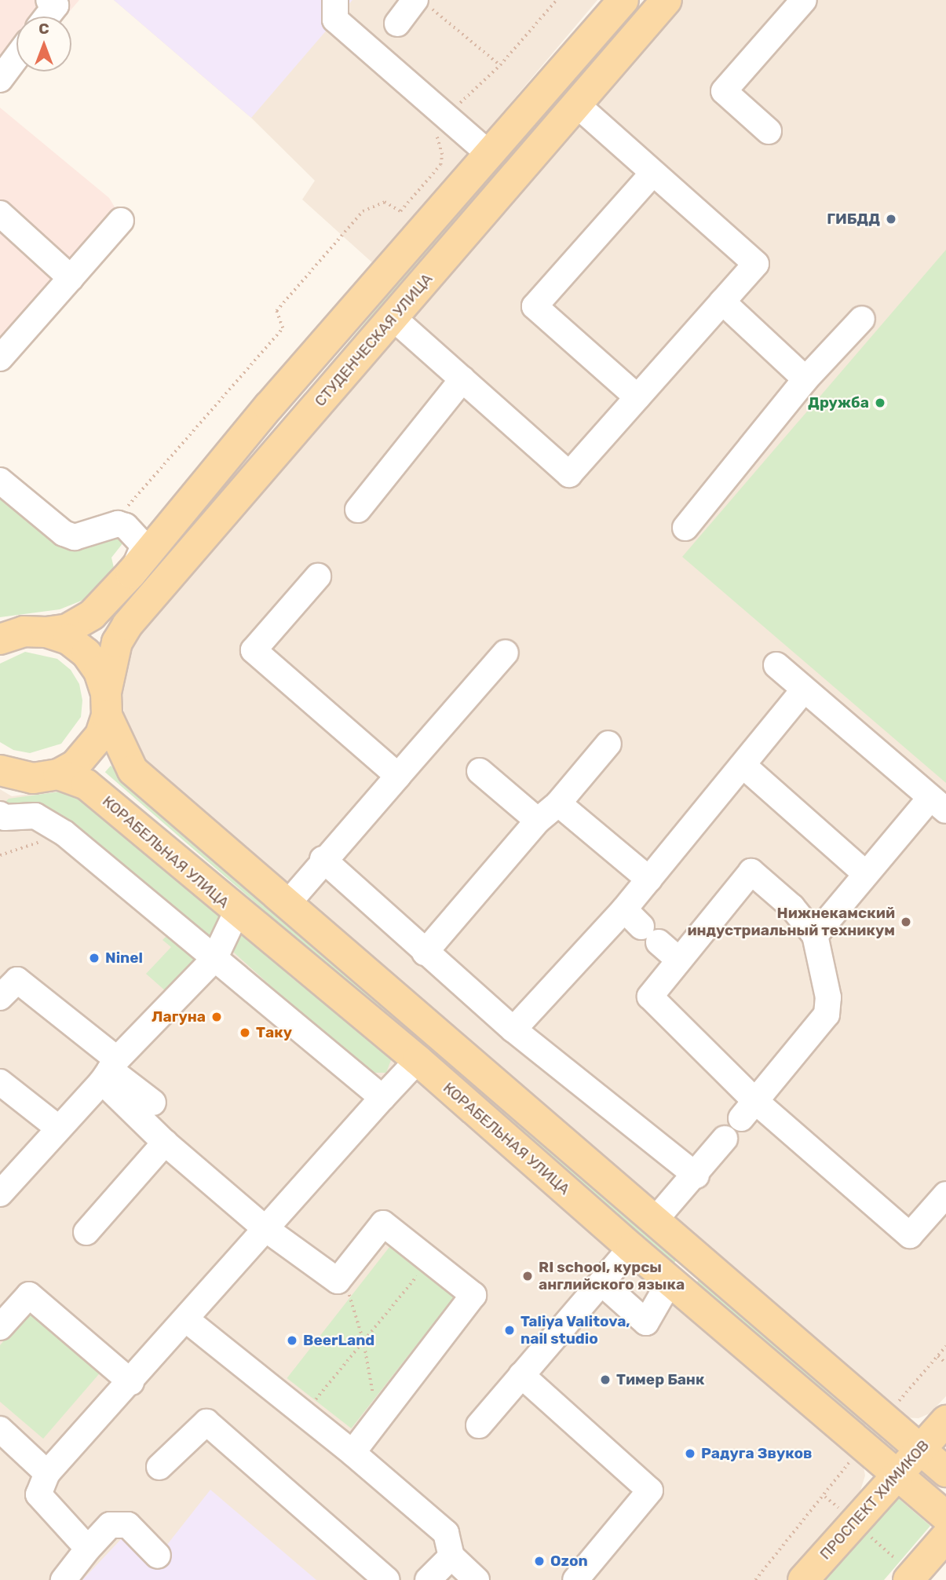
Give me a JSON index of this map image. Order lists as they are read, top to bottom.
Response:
{
  "streets": {
    "main road": ["СТУДЕНЧЕСКАЯ УЛИЦА", "КОРАБЕЛЬНАЯ УЛИЦА", "ПРОСПЕКТ ХИМИКОВ"]
  },
  "crossings": [
    ["КОРАБЕЛЬНАЯ УЛИЦА", "ПРОСПЕКТ ХИМИКОВ"]
  ],
  "places": [
    "ГИБДД",
    "Дружба",
    "Нижнекамский индустриальный техникум",
    "Ninel",
    "Лагуна",
    "Таку",
    "RI school, курсы английского языка",
    "Taliya Valitova, nail studio",
    "BeerLand",
    "Тимер Банк",
    "Радуга Звуков",
    "Ozon"
  ],
  "north": "top"
}
